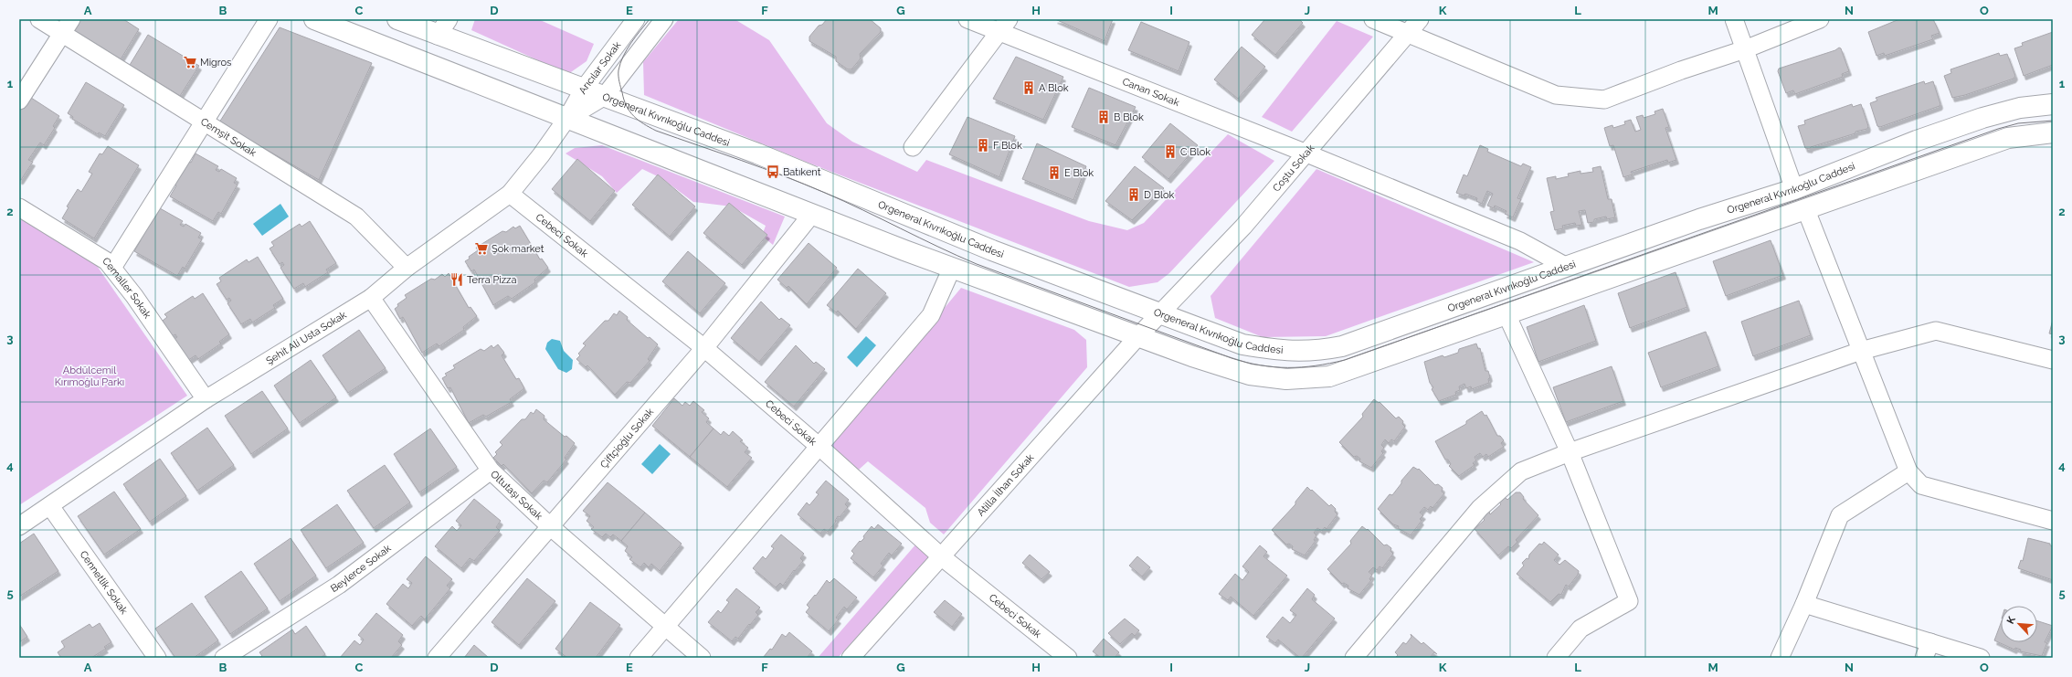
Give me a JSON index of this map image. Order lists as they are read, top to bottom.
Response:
{
  "streets": {
    "main road": ["Orgeneral Kıvrıkoğlu Caddesi"],
    "street": [
      "Arıcılar Sokak",
      "Canan Sokak",
      "Cemşit Sokak",
      "Coştu Sokak",
      "Cebeci Sokak",
      "Cemaller Sokak",
      "Şehit Ali Usta Sokak",
      "Çiftçioğlu Sokak",
      "Atilla İlhan Sokak",
      "Oltutaşı Sokak",
      "Beylerce Sokak",
      "Cennetlik Sokak"
    ]
  },
  "crossings": [
    ["Arıcılar Sokak", "Orgeneral Kıvrıkoğlu Caddesi"],
    ["Arıcılar Sokak", "Şehit Ali Usta Sokak"],
    ["Canan Sokak", "Orgeneral Kıvrıkoğlu Caddesi"],
    ["Canan Sokak", "Coştu Sokak"],
    ["Orgeneral Kıvrıkoğlu Caddesi", "Coştu Sokak"],
    ["Orgeneral Kıvrıkoğlu Caddesi", "Atilla İlhan Sokak"],
    ["Cemşit Sokak", "Şehit Ali Usta Sokak"],
    ["Coştu Sokak", "Atilla İlhan Sokak"],
    ["Cebeci Sokak", "Şehit Ali Usta Sokak"],
    ["Cebeci Sokak", "Çiftçioğlu Sokak"],
    ["Cebeci Sokak", "Atilla İlhan Sokak"],
    ["Cemaller Sokak", "Şehit Ali Usta Sokak"],
    ["Şehit Ali Usta Sokak", "Oltutaşı Sokak"],
    ["Şehit Ali Usta Sokak", "Cennetlik Sokak"],
    ["Çiftçioğlu Sokak", "Oltutaşı Sokak"],
    ["Oltutaşı Sokak", "Beylerce Sokak"]
  ],
  "parks": ["Abdülcemil Kırımoğlu Parkı"],
  "places": {
    "supermarket": ["Migros", "Şok market"],
    "building": [
      "A Blok",
      "B Blok",
      "F Blok",
      "C Blok",
      "E Blok",
      "D Blok"
    ],
    "bus stop": ["Batıkent"],
    "restaurant": ["Terra Pizza"]
  },
  "north": "top left",
  "grid": {
    "columns": [
      "A",
      "B",
      "C",
      "D",
      "E",
      "F",
      "G",
      "H",
      "I",
      "J",
      "K",
      "L",
      "M",
      "N",
      "O"
    ],
    "rows": [
      "1",
      "2",
      "3",
      "4",
      "5"
    ]
  }
}
